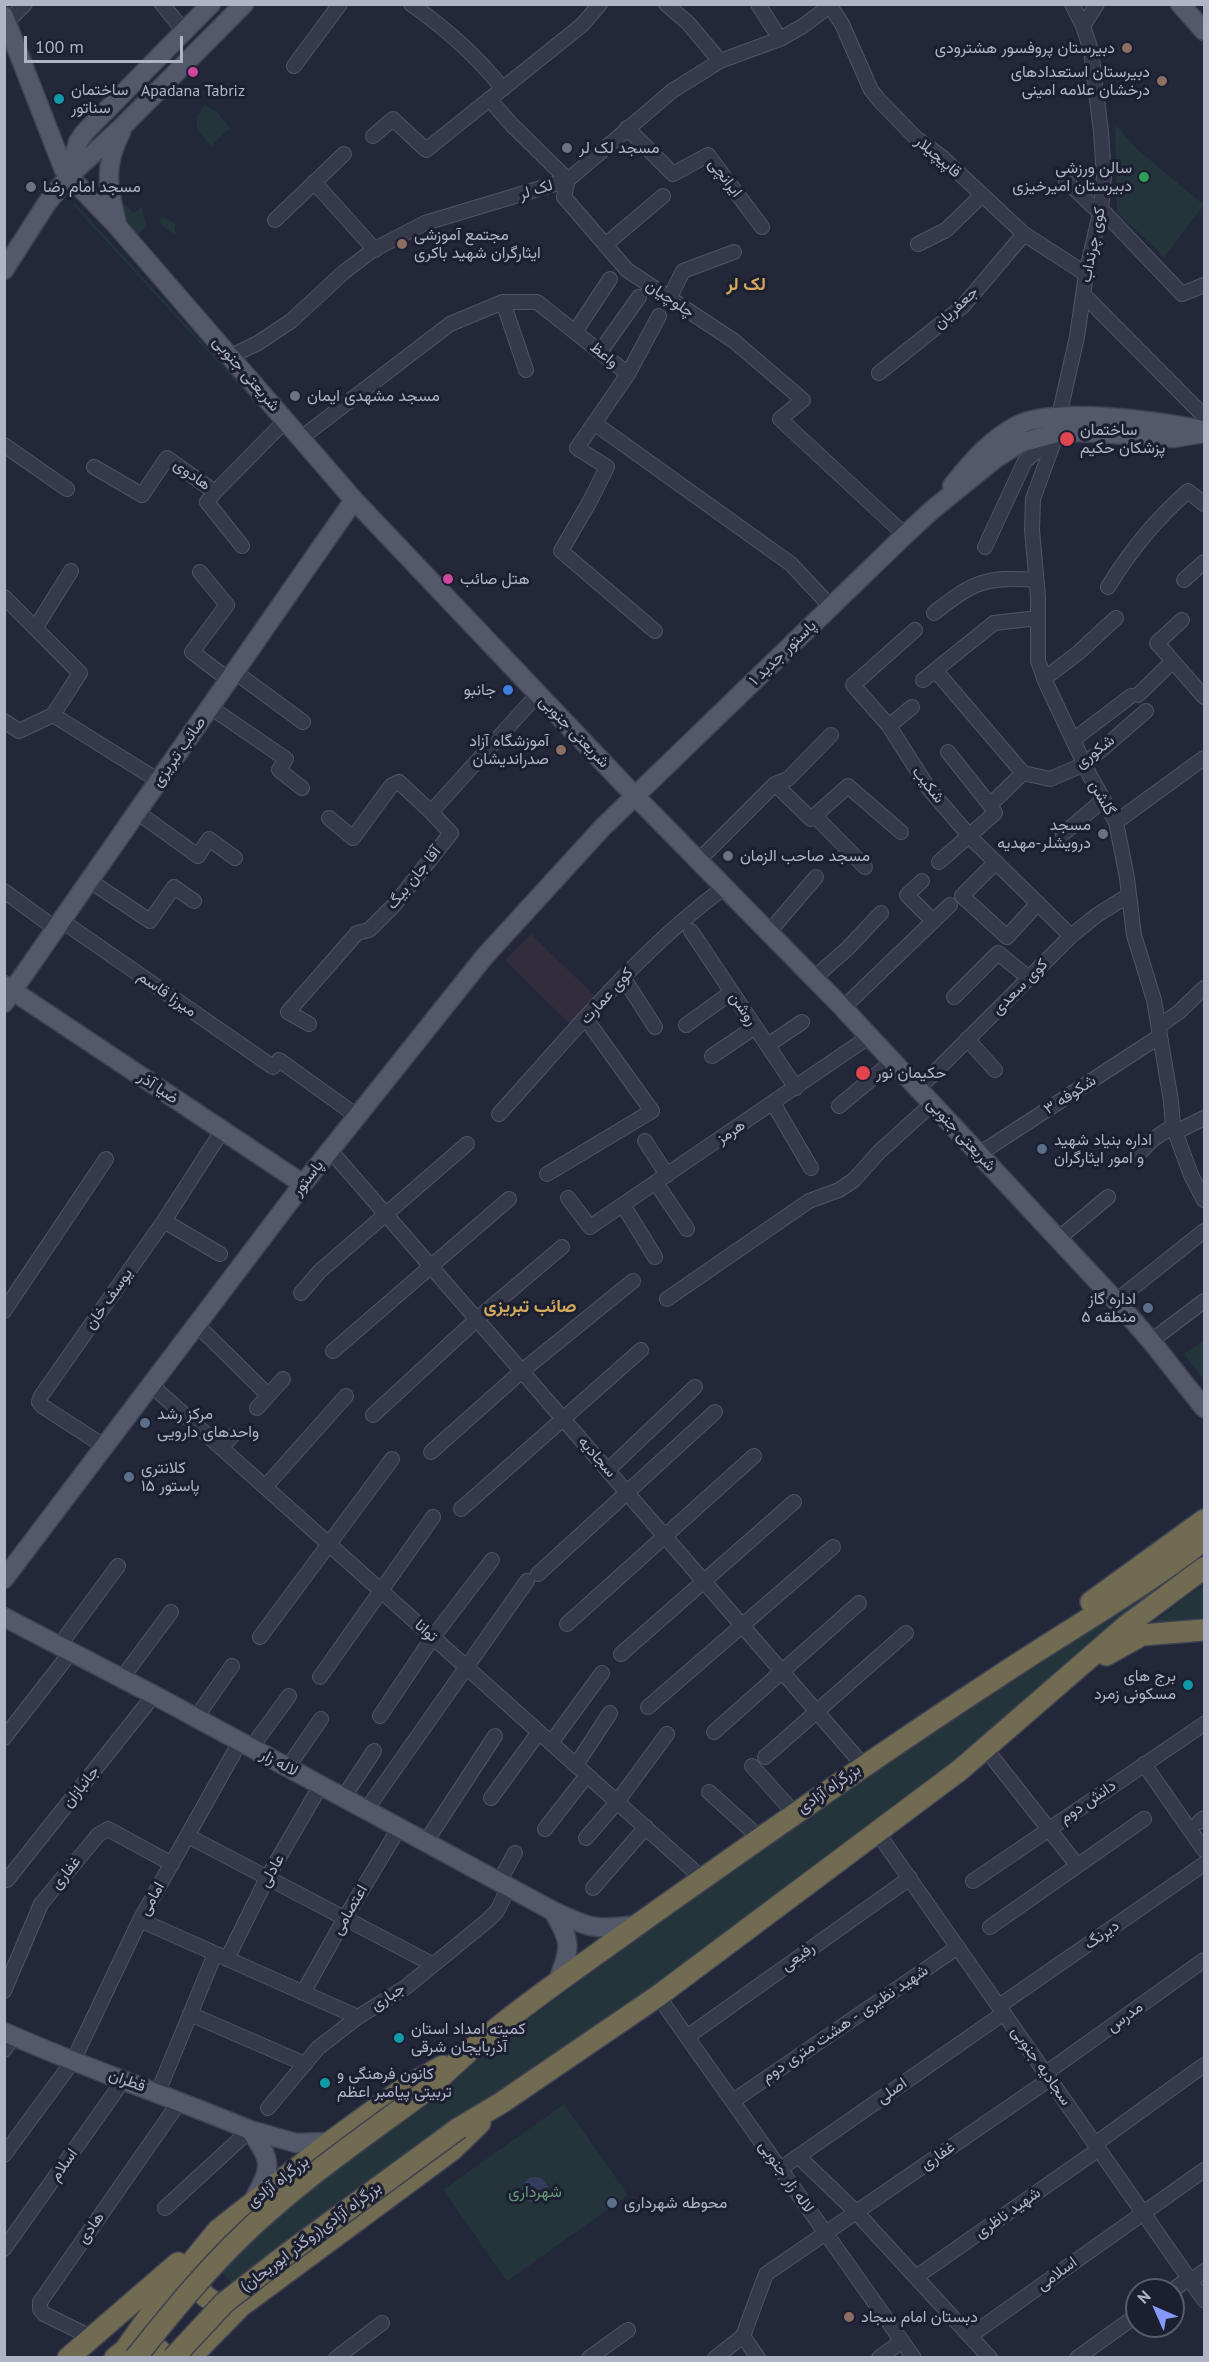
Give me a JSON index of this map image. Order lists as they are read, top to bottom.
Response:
{
  "streets": {
    "highway": ["بزرگراه آزادی", "بزرگراه آزادی(روگذر ابوریحان)"],
    "main road": [
      "شریعتی جنوبی",
      "پاستور جدید ۱",
      "صائب تبریزی",
      "ضیا آذر",
      "پاستور",
      "لاله زار",
      "قطران"
    ],
    "street": [
      "قاپیچیلار",
      "ایرانچی",
      "لک لر",
      "کوی چرنداب",
      "چلوچیان",
      "جعفریان",
      "واعظ",
      "هادوی",
      "شکوری",
      "شکیب",
      "گلشن",
      "آقا جان بیگ",
      "کوی سعدی",
      "میرزا قاسم",
      "کوی عمارت",
      "روشن",
      "شکوفه ۳",
      "هرمز",
      "یوسف خان",
      "سجادیه",
      "توانا",
      "جانبازان",
      "دانش دوم",
      "عادلی",
      "غفاری",
      "امامی",
      "اعتصامی",
      "دیرنگ",
      "رفیعی",
      "جباری",
      "مدرس",
      "شهید نظیری - هشت متری دوم",
      "سجادیه جنوبی",
      "اصلی",
      "اسلام",
      "لاله زار جنوبی",
      "شهید ناظری",
      "هادی",
      "اسلامی"
    ]
  },
  "crossings": [
    ["قاپیچیلار", "لک لر"],
    ["قاپیچیلار", "کوی چرنداب"],
    ["قاپیچیلار", "جعفریان"],
    ["ایرانچی", "لک لر"],
    ["لک لر", "چلوچیان"],
    ["لک لر", "شریعتی جنوبی"],
    ["کوی چرنداب", "پاستور جدید ۱"],
    ["کوی چرنداب", "گلشن"],
    ["چلوچیان", "پاستور جدید ۱"],
    ["واعظ", "شریعتی جنوبی"],
    ["شریعتی جنوبی", "هادوی"],
    ["شریعتی جنوبی", "پاستور جدید ۱"],
    ["شریعتی جنوبی", "صائب تبریزی"],
    ["شریعتی جنوبی", "کوی سعدی"],
    ["شریعتی جنوبی", "کوی عمارت"],
    ["شریعتی جنوبی", "شکوفه ۳"],
    ["شریعتی جنوبی", "هرمز"],
    ["شریعتی جنوبی", "پاستور"],
    ["پاستور جدید ۱", "گلشن"],
    ["پاستور جدید ۱", "پاستور"],
    ["صائب تبریزی", "میرزا قاسم"],
    ["صائب تبریزی", "ضیا آذر"],
    ["شکوری", "گلشن"],
    ["شکیب", "کوی سعدی"],
    ["گلشن", "کوی سعدی"],
    ["گلشن", "شکوفه ۳"],
    ["میرزا قاسم", "پاستور"],
    ["روشن", "هرمز"],
    ["ضیا آذر", "پاستور"],
    ["ضیا آذر", "یوسف خان"],
    ["پاستور", "یوسف خان"],
    ["پاستور", "سجادیه"],
    ["پاستور", "توانا"],
    ["سجادیه", "بزرگراه آزادی"],
    ["توانا", "بزرگراه آزادی"],
    ["لاله زار", "جانبازان"],
    ["لاله زار", "بزرگراه آزادی"],
    ["لاله زار", "عادلی"],
    ["لاله زار", "امامی"],
    ["لاله زار", "اعتصامی"],
    ["لاله زار", "جباری"],
    ["بزرگراه آزادی", "قطران"],
    ["عادلی", "قطران"],
    ["غفاری", "امامی"],
    ["غفاری", "مدرس"],
    ["غفاری", "سجادیه جنوبی"],
    ["غفاری", "لاله زار جنوبی"],
    ["امامی", "قطران"],
    ["دیرنگ", "سجادیه جنوبی"],
    ["دیرنگ", "اصلی"],
    ["رفیعی", "سجادیه جنوبی"],
    ["رفیعی", "لاله زار جنوبی"],
    ["مدرس", "سجادیه جنوبی"],
    ["شهید نظیری - هشت متری دوم", "سجادیه جنوبی"],
    ["شهید نظیری - هشت متری دوم", "لاله زار جنوبی"],
    ["سجادیه جنوبی", "اصلی"],
    ["سجادیه جنوبی", "شهید ناظری"],
    ["سجادیه جنوبی", "اسلامی"],
    ["قطران", "اسلام"],
    ["قطران", "هادی"],
    ["اصلی", "لاله زار جنوبی"]
  ],
  "districts": ["لک لر", "صائب تبریزی"],
  "parks": ["شهرداری"],
  "places": [
    "دبیرستان پروفسور هشترودی",
    "Apadana Tabriz",
    "دبیرستان استعدادهای درخشان علامه امینی",
    "ساختمان سناتور",
    "مسجد لک لر",
    "سالن ورزشی دبیرستان امیرخیزی",
    "مسجد امام رضا",
    "مجتمع آموزشی ایثارگران شهید باکری",
    "مسجد مشهدی ایمان",
    "ساختمان پزشکان حکیم",
    "هتل صائب",
    "جانبو",
    "آموزشگاه آزاد صدراندیشان",
    "مسجد درویشلر-مهدیه",
    "مسجد صاحب الزمان",
    "حکیمان نور",
    "اداره بنیاد شهید و امور ایثارگران",
    "اداره گاز منطقه ۵",
    "مرکز رشد واحدهای دارویی",
    "کلانتری ۱۵ پاستور",
    "برج های مسکونی زمرد",
    "کمیته امداد استان آذربایجان شرقی",
    "کانون فرهنگی و تربیتی پیامبر اعظم",
    "محوطه شهرداری",
    "دبستان امام سجاد"
  ],
  "scale_bar": "100 m",
  "north": "top left"
}
